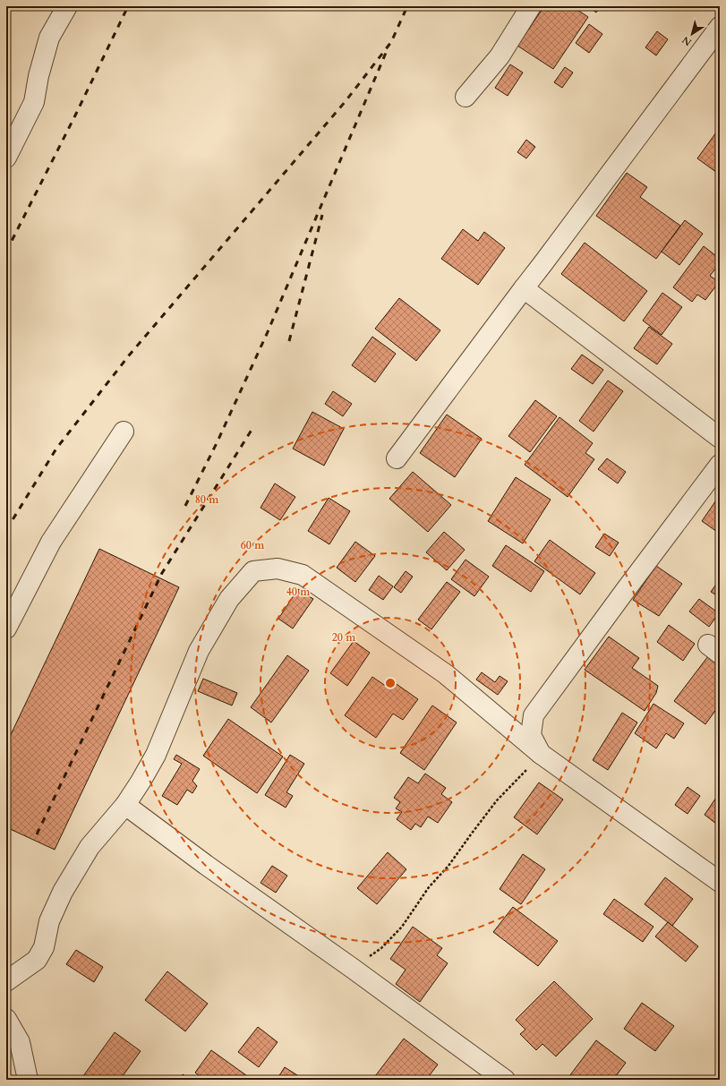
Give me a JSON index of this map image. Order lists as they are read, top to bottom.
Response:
{
  "north": "bottom left",
  "rings": [
    "80 m",
    "60 m",
    "40 m",
    "20 m"
  ]
}
